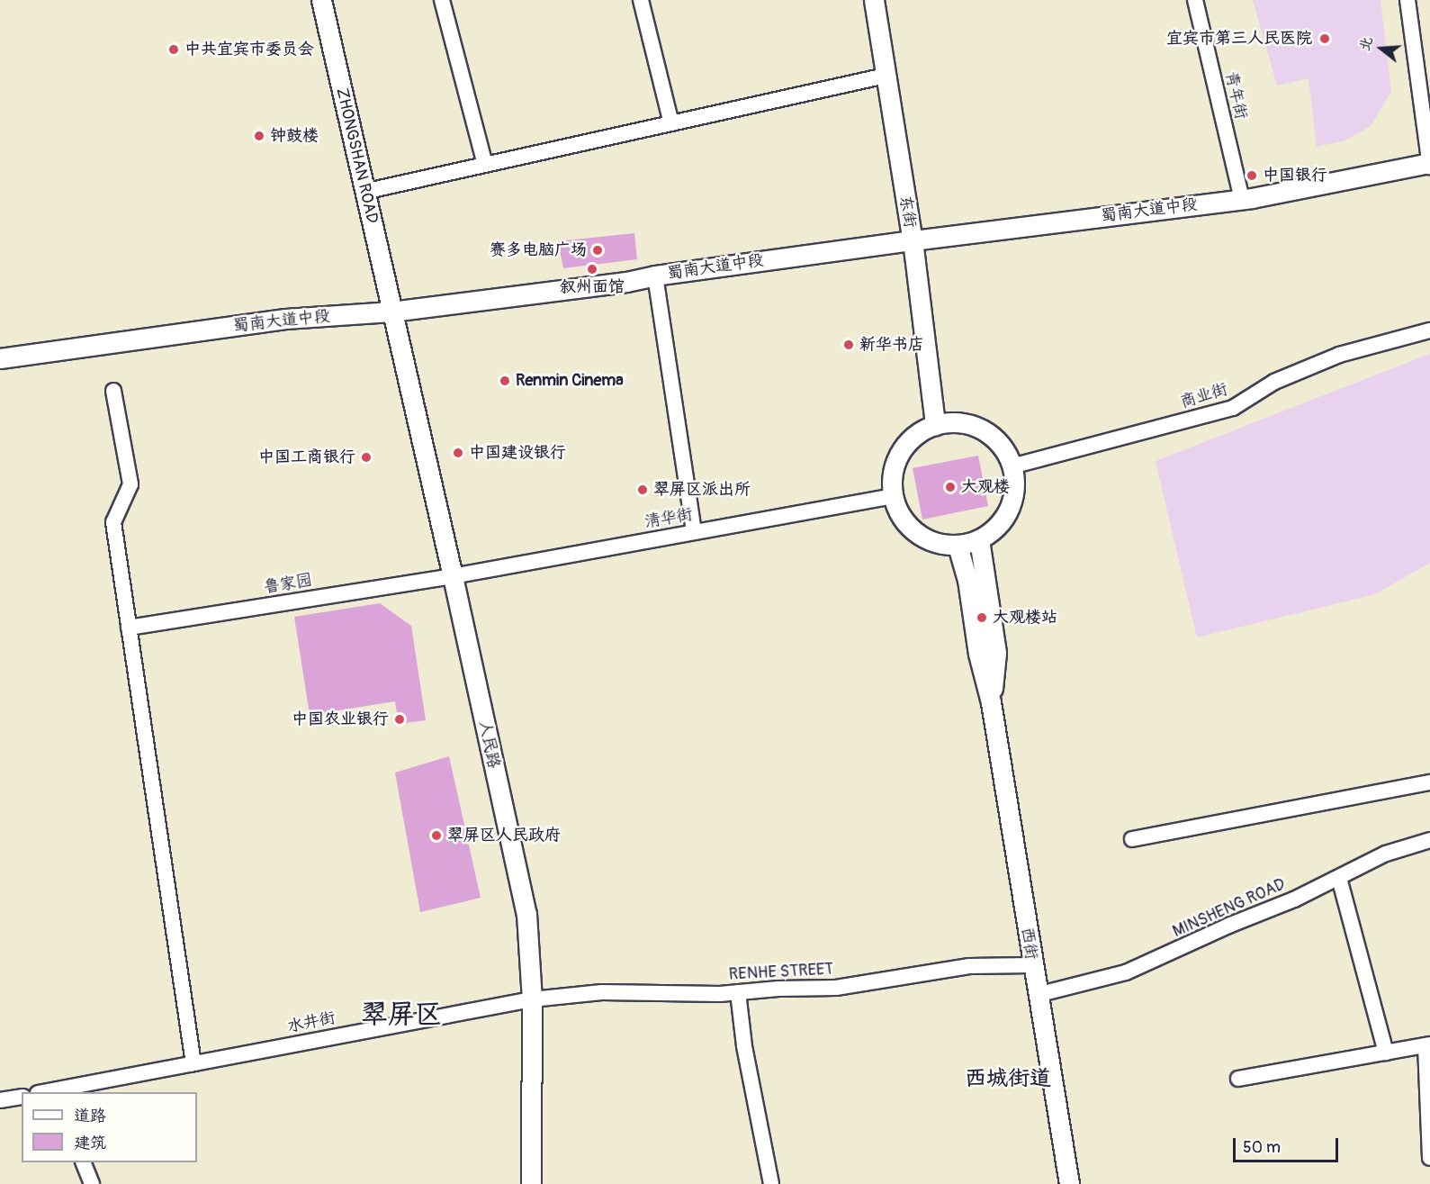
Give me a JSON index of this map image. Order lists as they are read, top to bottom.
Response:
{
  "streets": {
    "main road": [
      "ZHONGSHAN ROAD",
      "蜀南大道中段",
      "东街",
      "人民路",
      "西街"
    ],
    "street": [
      "青年街",
      "商业街",
      "清华街",
      "鲁家园",
      "MINSHENG ROAD",
      "RENHE STREET",
      "水井街"
    ]
  },
  "crossings": [
    ["青年街", "蜀南大道中段"],
    ["ZHONGSHAN ROAD", "蜀南大道中段"],
    ["ZHONGSHAN ROAD", "人民路"],
    ["蜀南大道中段", "东街"],
    ["蜀南大道中段", "人民路"],
    ["东街", "商业街"],
    ["东街", "清华街"],
    ["东街", "西街"],
    ["商业街", "清华街"],
    ["商业街", "西街"],
    ["清华街", "鲁家园"],
    ["清华街", "人民路"],
    ["清华街", "西街"],
    ["鲁家园", "人民路"],
    ["人民路", "RENHE STREET"],
    ["人民路", "水井街"],
    ["MINSHENG ROAD", "西街"],
    ["西街", "RENHE STREET"],
    ["RENHE STREET", "水井街"]
  ],
  "districts": ["翠屏区", "西城街道"],
  "places": [
    "宜宾市第三人民医院",
    "中共宜宾市委员会",
    "钟鼓楼",
    "中国银行",
    "赛多电脑广场",
    "叙州面馆",
    "新华书店",
    "Renmin Cinema",
    "中国建设银行",
    "中国工商银行",
    "大观楼",
    "翠屏区派出所",
    "大观楼站",
    "中国农业银行",
    "翠屏区人民政府"
  ],
  "legend": ["道路", "建筑"],
  "scale_bar": "50 m",
  "north": "left"
}
